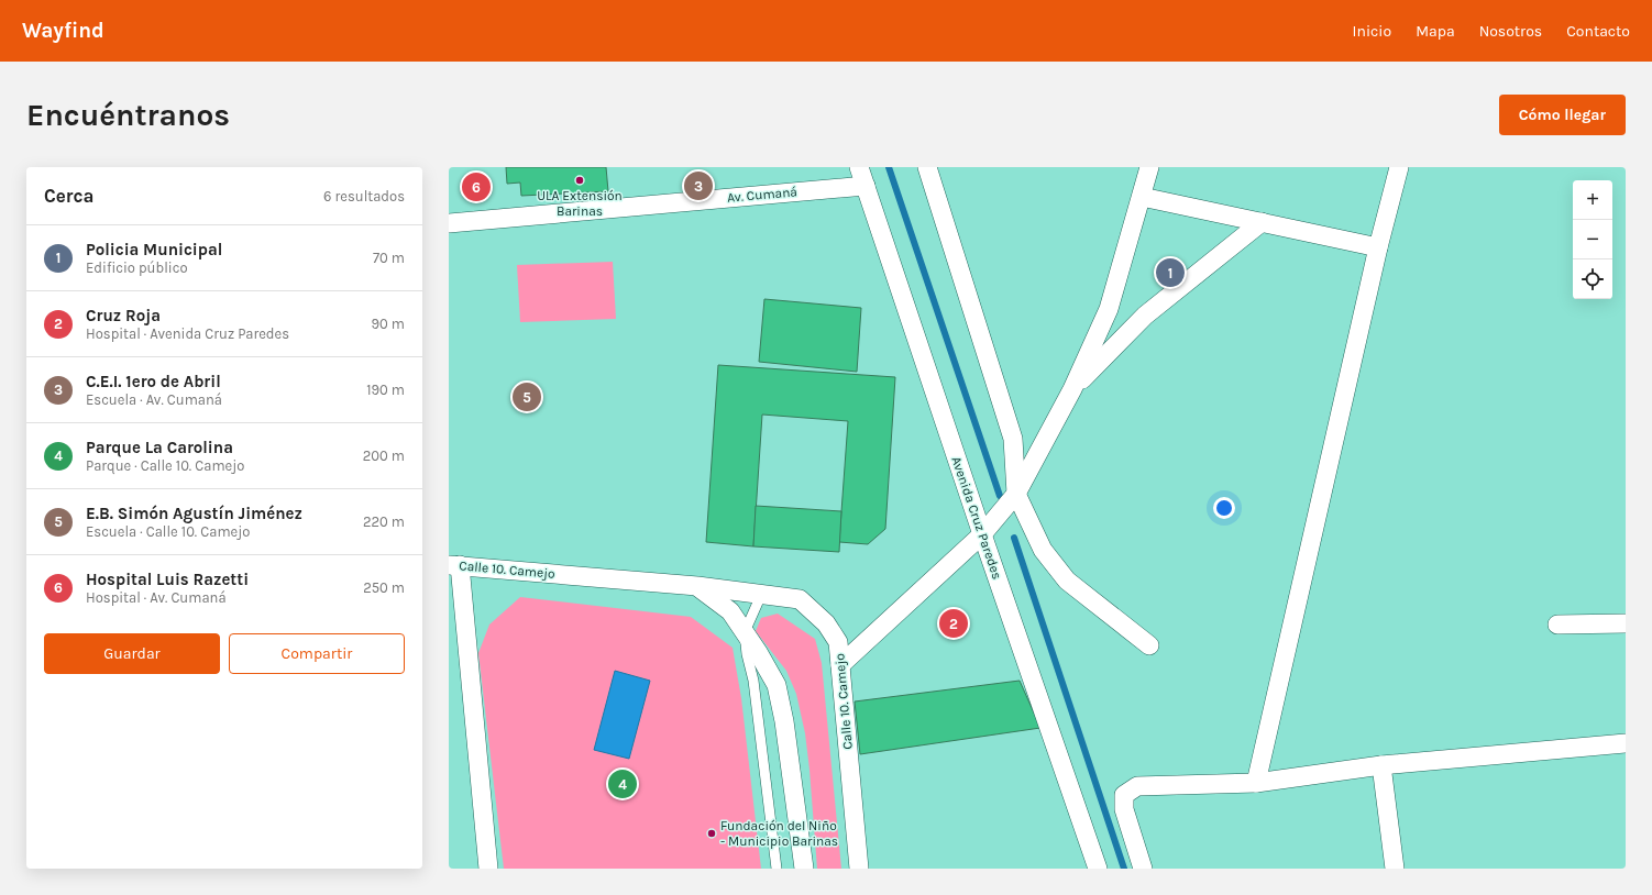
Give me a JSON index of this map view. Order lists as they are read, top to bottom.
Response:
{
  "streets": {
    "street": ["Av. Cumaná", "Avenida Cruz Paredes", "Calle 10. Camejo"]
  },
  "crossings": [
    ["Av. Cumaná", "Avenida Cruz Paredes"]
  ],
  "places": ["ULA Extensión Barinas", "Fundación del Niño - Municipio Barinas"],
  "page": {
    "header": "Wayfind",
    "nav": [
      "Inicio",
      "Mapa",
      "Nosotros",
      "Contacto"
    ],
    "buttons": [
      "Cómo llegar",
      ["Guardar", "Compartir"]
    ],
    "title": "Encuéntranos",
    "heading": ["Cerca", "6 resultados"],
    "pins": [
      "3",
      "6",
      "1",
      "5",
      "2",
      "4"
    ],
    "map_buttons": ["+", "−"],
    "list": [
      {
        "mark": "1",
        "name": "Policia Municipal",
        "note": "Edificio público",
        "value": "70 m"
      },
      {
        "mark": "2",
        "name": "Cruz Roja",
        "note": "Hospital · Avenida Cruz Paredes",
        "value": "90 m"
      },
      {
        "mark": "3",
        "name": "C.E.I. 1ero de Abril",
        "note": "Escuela · Av. Cumaná",
        "value": "190 m"
      },
      {
        "mark": "4",
        "name": "Parque La Carolina",
        "note": "Parque · Calle 10. Camejo",
        "value": "200 m"
      },
      {
        "mark": "5",
        "name": "E.B. Simón Agustín Jiménez",
        "note": "Escuela · Calle 10. Camejo",
        "value": "220 m"
      },
      {
        "mark": "6",
        "name": "Hospital Luis Razetti",
        "note": "Hospital · Av. Cumaná",
        "value": "250 m"
      }
    ]
  }
}
